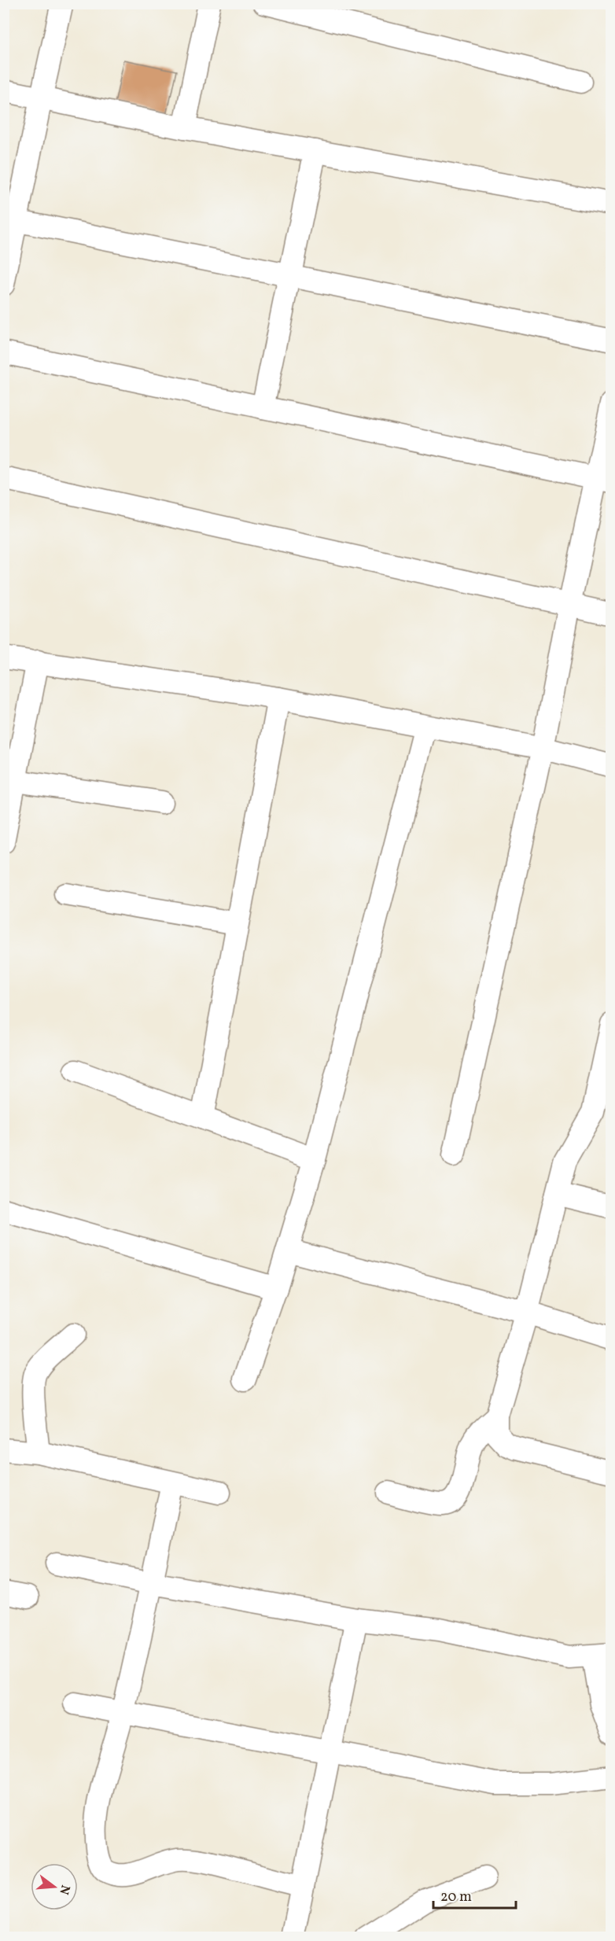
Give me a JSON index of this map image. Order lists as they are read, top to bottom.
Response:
{
  "scale_bar": "20 m",
  "north": "right"
}
